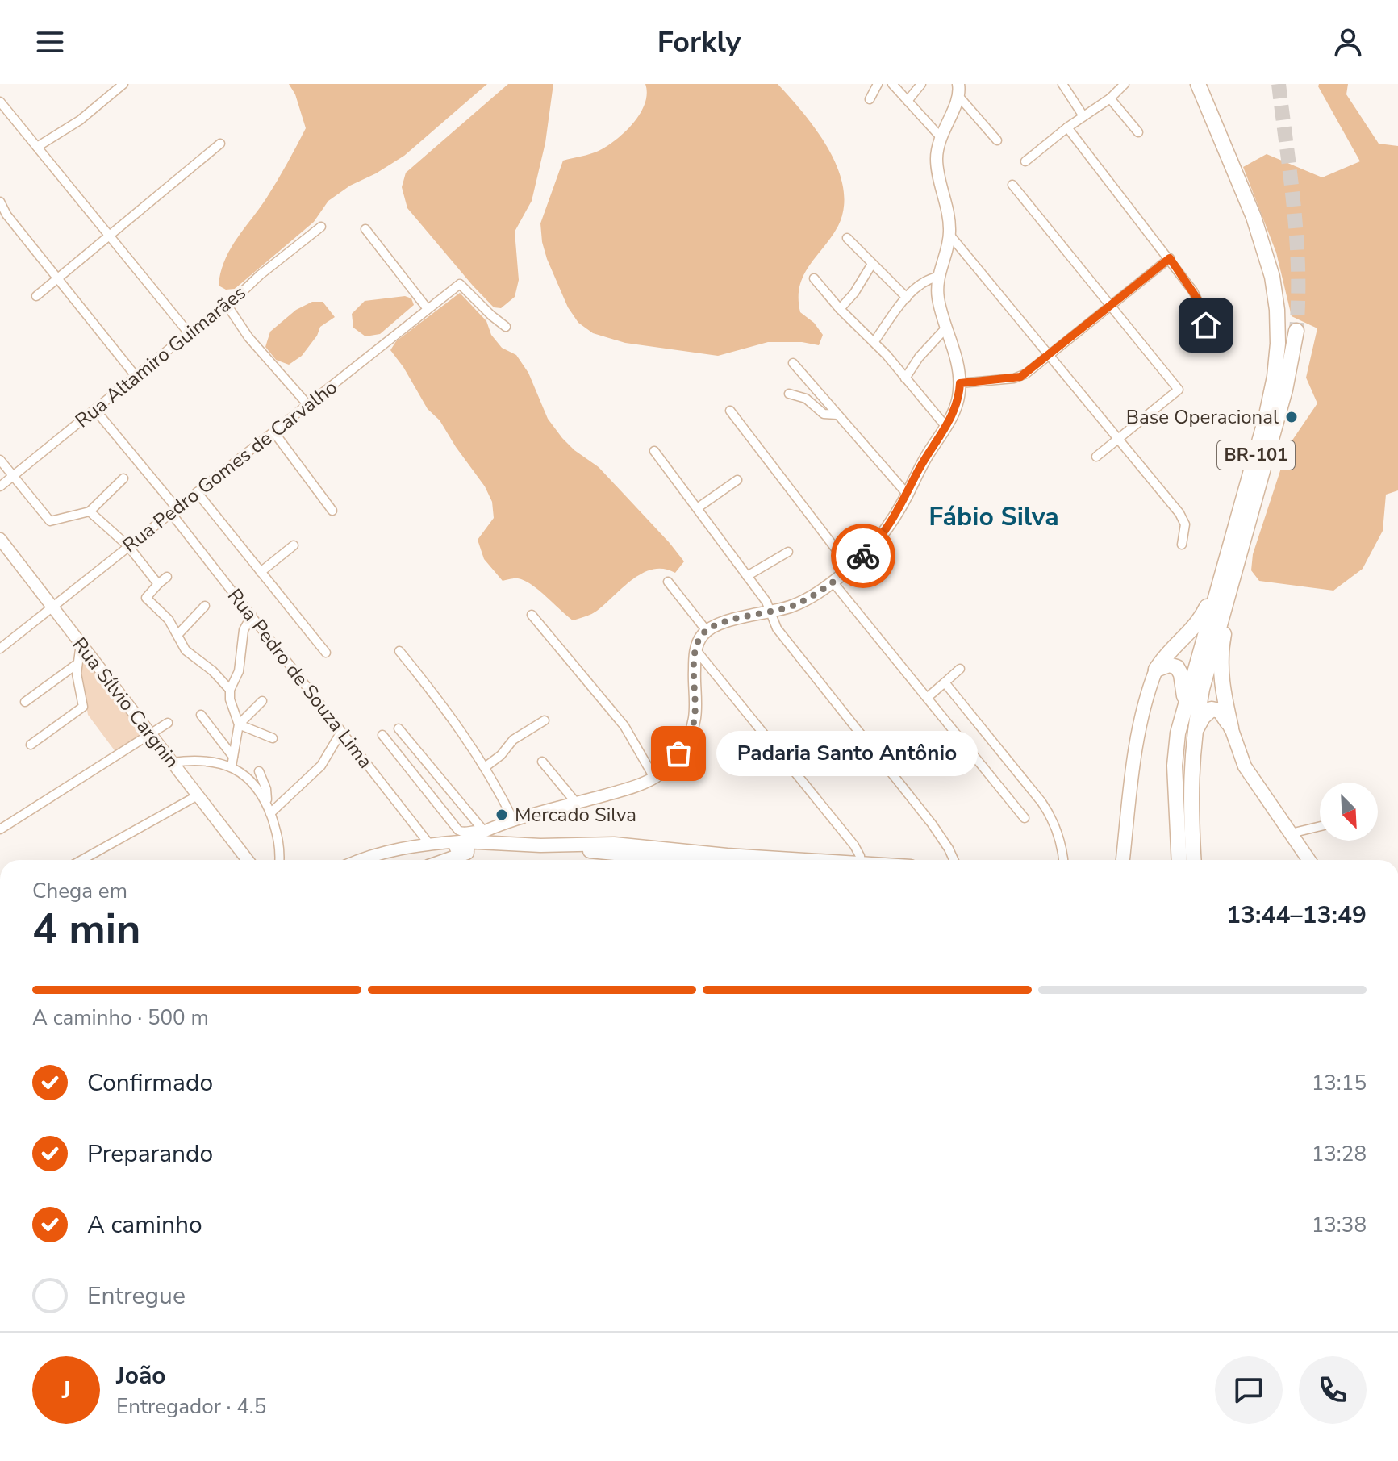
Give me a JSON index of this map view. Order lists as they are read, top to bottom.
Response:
{
  "streets": {
    "highway": ["BR-101"],
    "street": [
      "Rua Altamiro Guimarães",
      "Rua Pedro Gomes de Carvalho",
      "Rua Pedro de Souza Lima",
      "Rua Sílvio Cargnin"
    ]
  },
  "crossings": [
    ["Rua Altamiro Guimarães", "Rua Pedro de Souza Lima"],
    ["Rua Pedro Gomes de Carvalho", "Rua Pedro de Souza Lima"],
    ["Rua Pedro Gomes de Carvalho", "Rua Sílvio Cargnin"]
  ],
  "districts": ["Fábio Silva"],
  "places": ["Base Operacional", "Padaria Santo Antônio", "Mercado Silva"],
  "north": "bottom right",
  "page": {
    "header": "Forkly",
    "bubble": "Padaria Santo Antônio",
    "heading": ["4 min", "Chega em", "13:44–13:49"],
    "panel": ["João", "Entregador · 4.5"],
    "bar": "A caminho · 500 m",
    "list": [
      ["Confirmado", "13:15"],
      ["Preparando", "13:28"],
      ["A caminho", "13:38"],
      "Entregue"
    ],
    "round": "J"
  }
}
